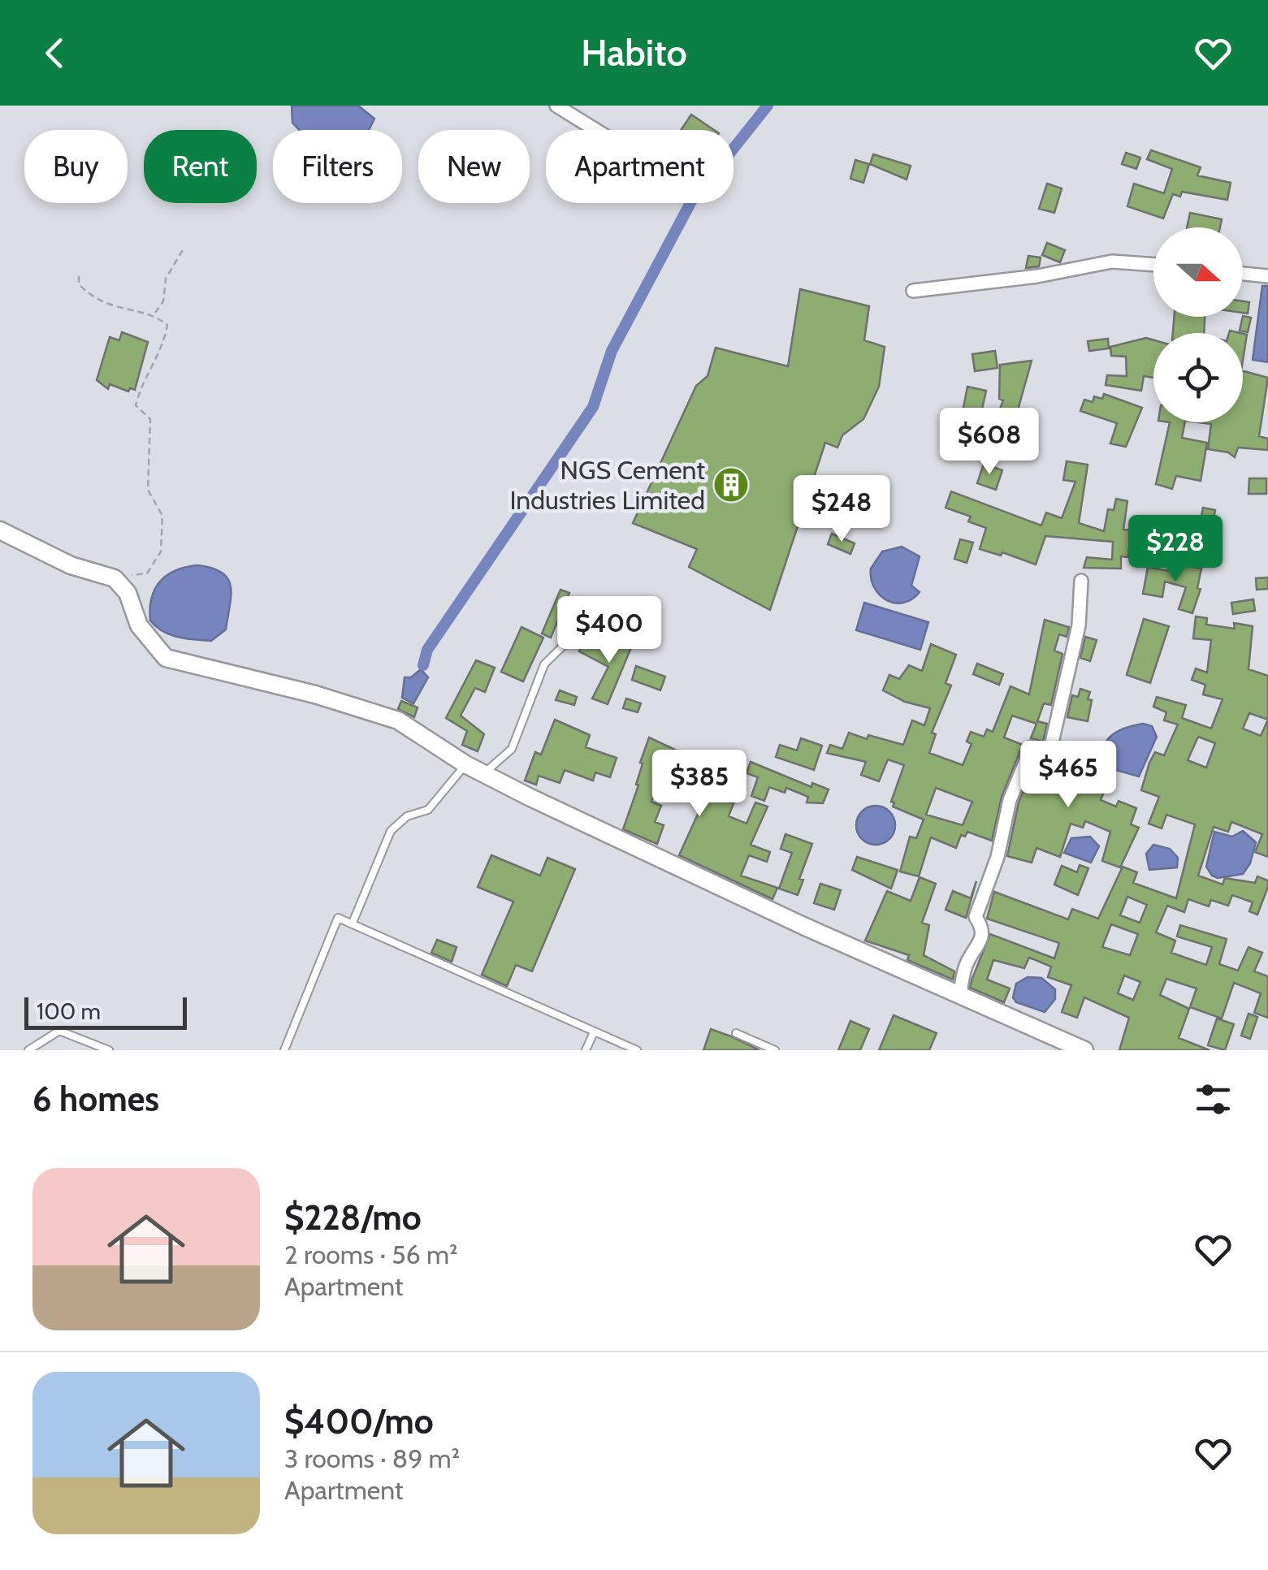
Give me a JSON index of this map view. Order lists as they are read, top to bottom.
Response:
{
  "places": {
    "building": ["NGS Cement Industries Limited"]
  },
  "scale_bar": "100 m",
  "north": "right",
  "page": {
    "header": "Habito",
    "chip": [
      "Buy",
      "Rent",
      "Filters",
      "New",
      "Apartment"
    ],
    "price": [
      "$608",
      "$248",
      "$228",
      "$400",
      "$465",
      "$385"
    ],
    "scale": "100 m",
    "heading": "6 homes",
    "list": [
      {
        "name": "$228/mo",
        "note": "2 rooms · 56 m² · Apartment"
      },
      {
        "name": "$400/mo",
        "note": "3 rooms · 89 m² · Apartment"
      }
    ]
  }
}
